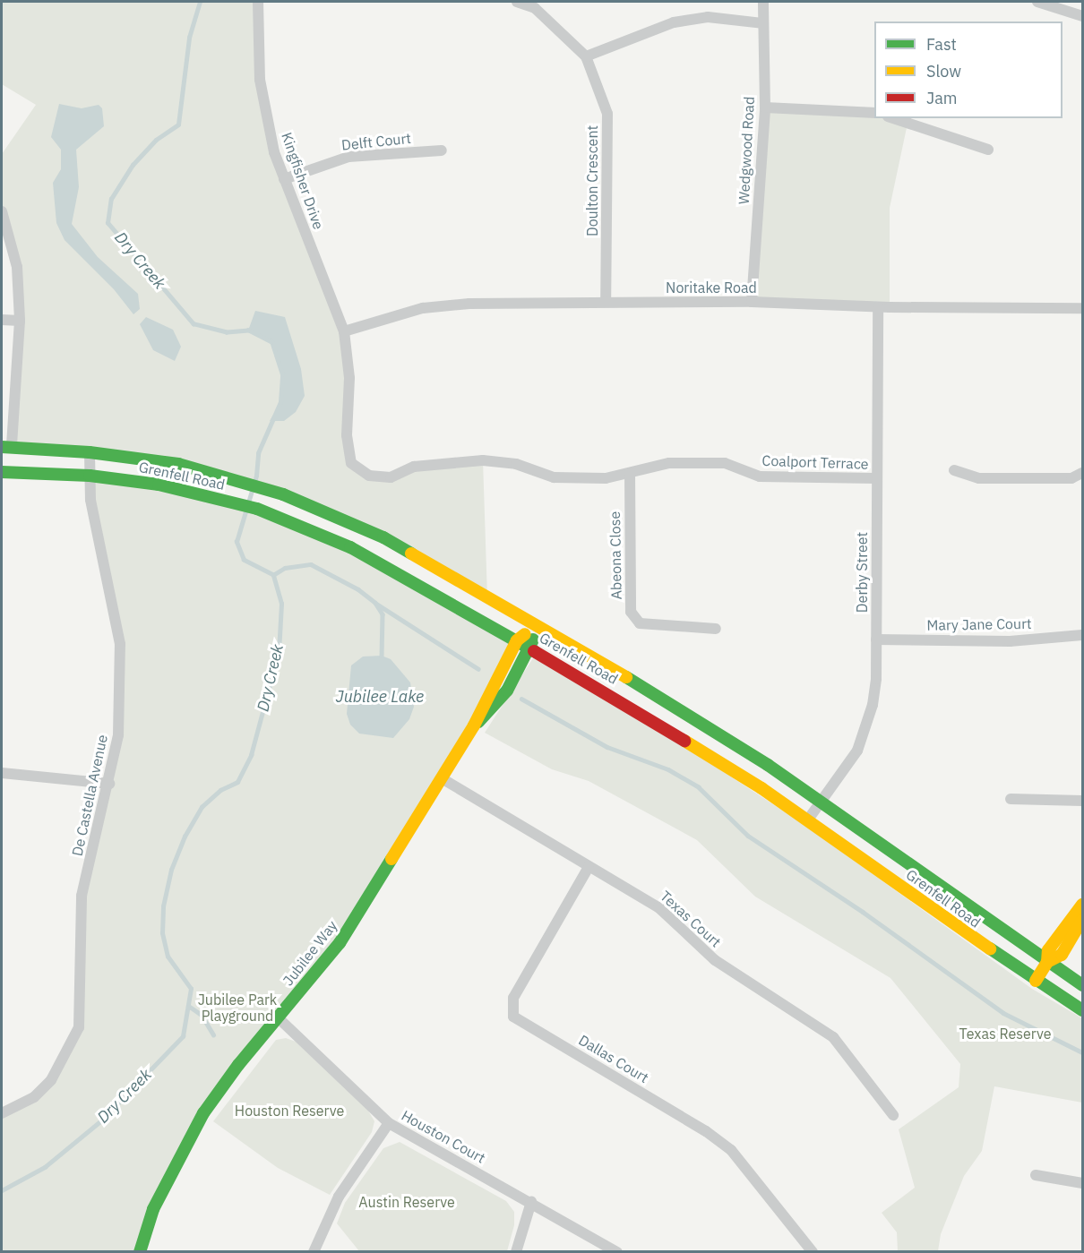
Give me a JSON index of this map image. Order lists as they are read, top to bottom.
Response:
{
  "streets": {
    "main road": ["Grenfell Road", "Jubilee Way"],
    "street": [
      "Delft Court",
      "Wedgwood Road",
      "Kingfisher Drive",
      "Doulton Crescent",
      "Noritake Road",
      "Coalport Terrace",
      "Abeona Close",
      "Derby Street",
      "Mary Jane Court",
      "De Castella Avenue",
      "Texas Court",
      "Dallas Court",
      "Houston Court"
    ]
  },
  "crossings": [
    ["Delft Court", "Kingfisher Drive"],
    ["Wedgwood Road", "Noritake Road"],
    ["Kingfisher Drive", "Noritake Road"],
    ["Kingfisher Drive", "Coalport Terrace"],
    ["Doulton Crescent", "Noritake Road"],
    ["Noritake Road", "Coalport Terrace"],
    ["Noritake Road", "Derby Street"],
    ["Coalport Terrace", "Abeona Close"],
    ["Coalport Terrace", "Derby Street"],
    ["Grenfell Road", "Derby Street"],
    ["Grenfell Road", "De Castella Avenue"],
    ["Grenfell Road", "Jubilee Way"],
    ["Derby Street", "Mary Jane Court"],
    ["Texas Court", "Jubilee Way"],
    ["Texas Court", "Dallas Court"],
    ["Jubilee Way", "Houston Court"]
  ],
  "water": ["Dry Creek", "Jubilee Lake"],
  "parks": [
    "Jubilee Park Playground",
    "Texas Reserve",
    "Houston Reserve",
    "Austin Reserve"
  ],
  "legend": ["Fast", "Slow", "Jam"]
}
